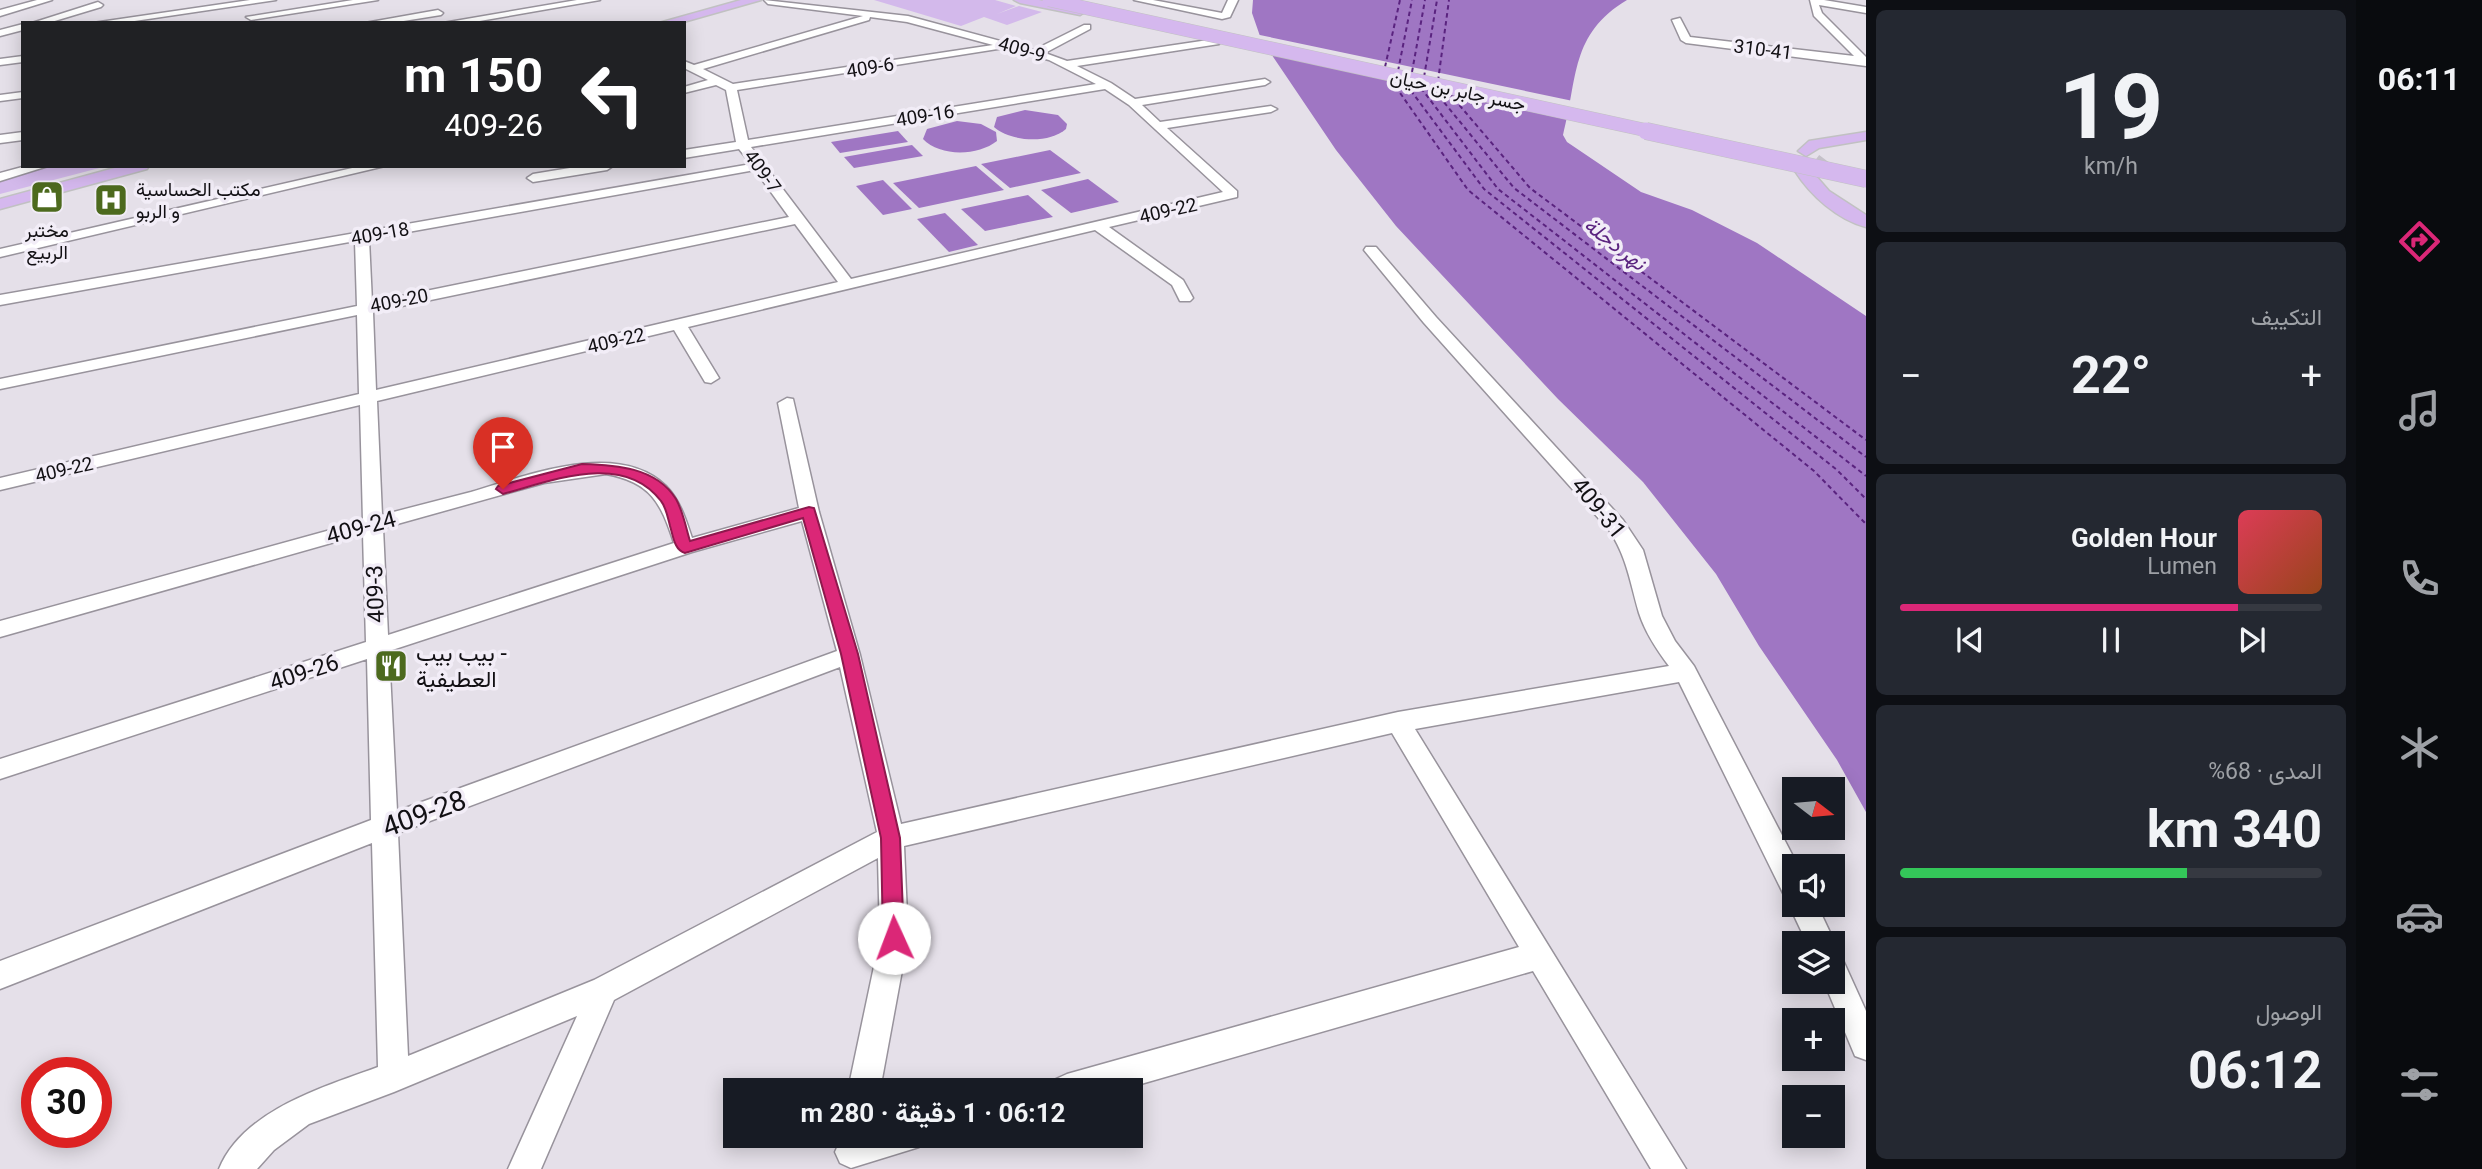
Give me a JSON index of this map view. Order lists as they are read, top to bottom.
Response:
{
  "streets": {
    "main road": ["جسر جابر بن حيان"],
    "street": [
      "409-9",
      "310-41",
      "409-6",
      "409-16",
      "409-7",
      "409-22",
      "409-18",
      "409-20",
      "409-31",
      "409-24",
      "409-3",
      "409-26",
      "409-28"
    ]
  },
  "crossings": [
    ["409-9", "409-6"],
    ["409-9", "409-16"],
    ["409-9", "409-22"],
    ["409-6", "409-7"],
    ["409-16", "409-7"],
    ["409-7", "409-22"],
    ["409-7", "409-18"],
    ["409-7", "409-20"],
    ["409-22", "409-3"],
    ["409-18", "409-3"],
    ["409-20", "409-3"],
    ["409-24", "409-3"],
    ["409-24", "409-26"],
    ["409-3", "409-26"],
    ["409-3", "409-28"]
  ],
  "water": ["نهر دجلة"],
  "places": {
    "shop": ["مختبر الربيع"],
    "hospital": ["مكتب الحساسية و الربو"],
    "restaurant": ["بيب بيب - العطيفية"]
  },
  "north": "right",
  "page": {
    "tabs": "06:11",
    "tile": [
      ["19", "km/h"],
      "التكييف",
      ["المدى · 68%", "340 km"],
      ["الوصول", "06:12"]
    ],
    "turn": ["150 m", "409-26"],
    "heat": ["−", "22°", "+"],
    "song": ["Golden Hour", "Lumen"],
    "map_buttons": ["+", "−"],
    "limit": "30",
    "trip": "06:12 · 1 دقيقة · 280 m"
  }
}
